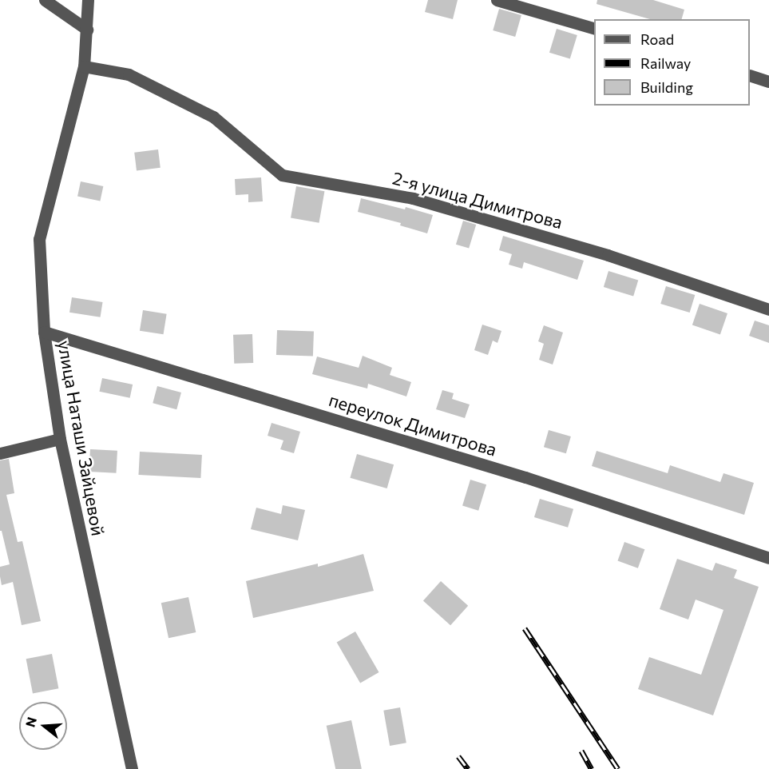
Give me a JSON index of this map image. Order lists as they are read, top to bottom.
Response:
{
  "streets": {
    "street": ["2-я улица Димитрова", "переулок Димитрова", "улица Наташи Зайцевой"]
  },
  "crossings": [
    ["2-я улица Димитрова", "улица Наташи Зайцевой"],
    ["переулок Димитрова", "улица Наташи Зайцевой"]
  ],
  "legend": ["Road", "Railway", "Building"],
  "north": "left"
}
